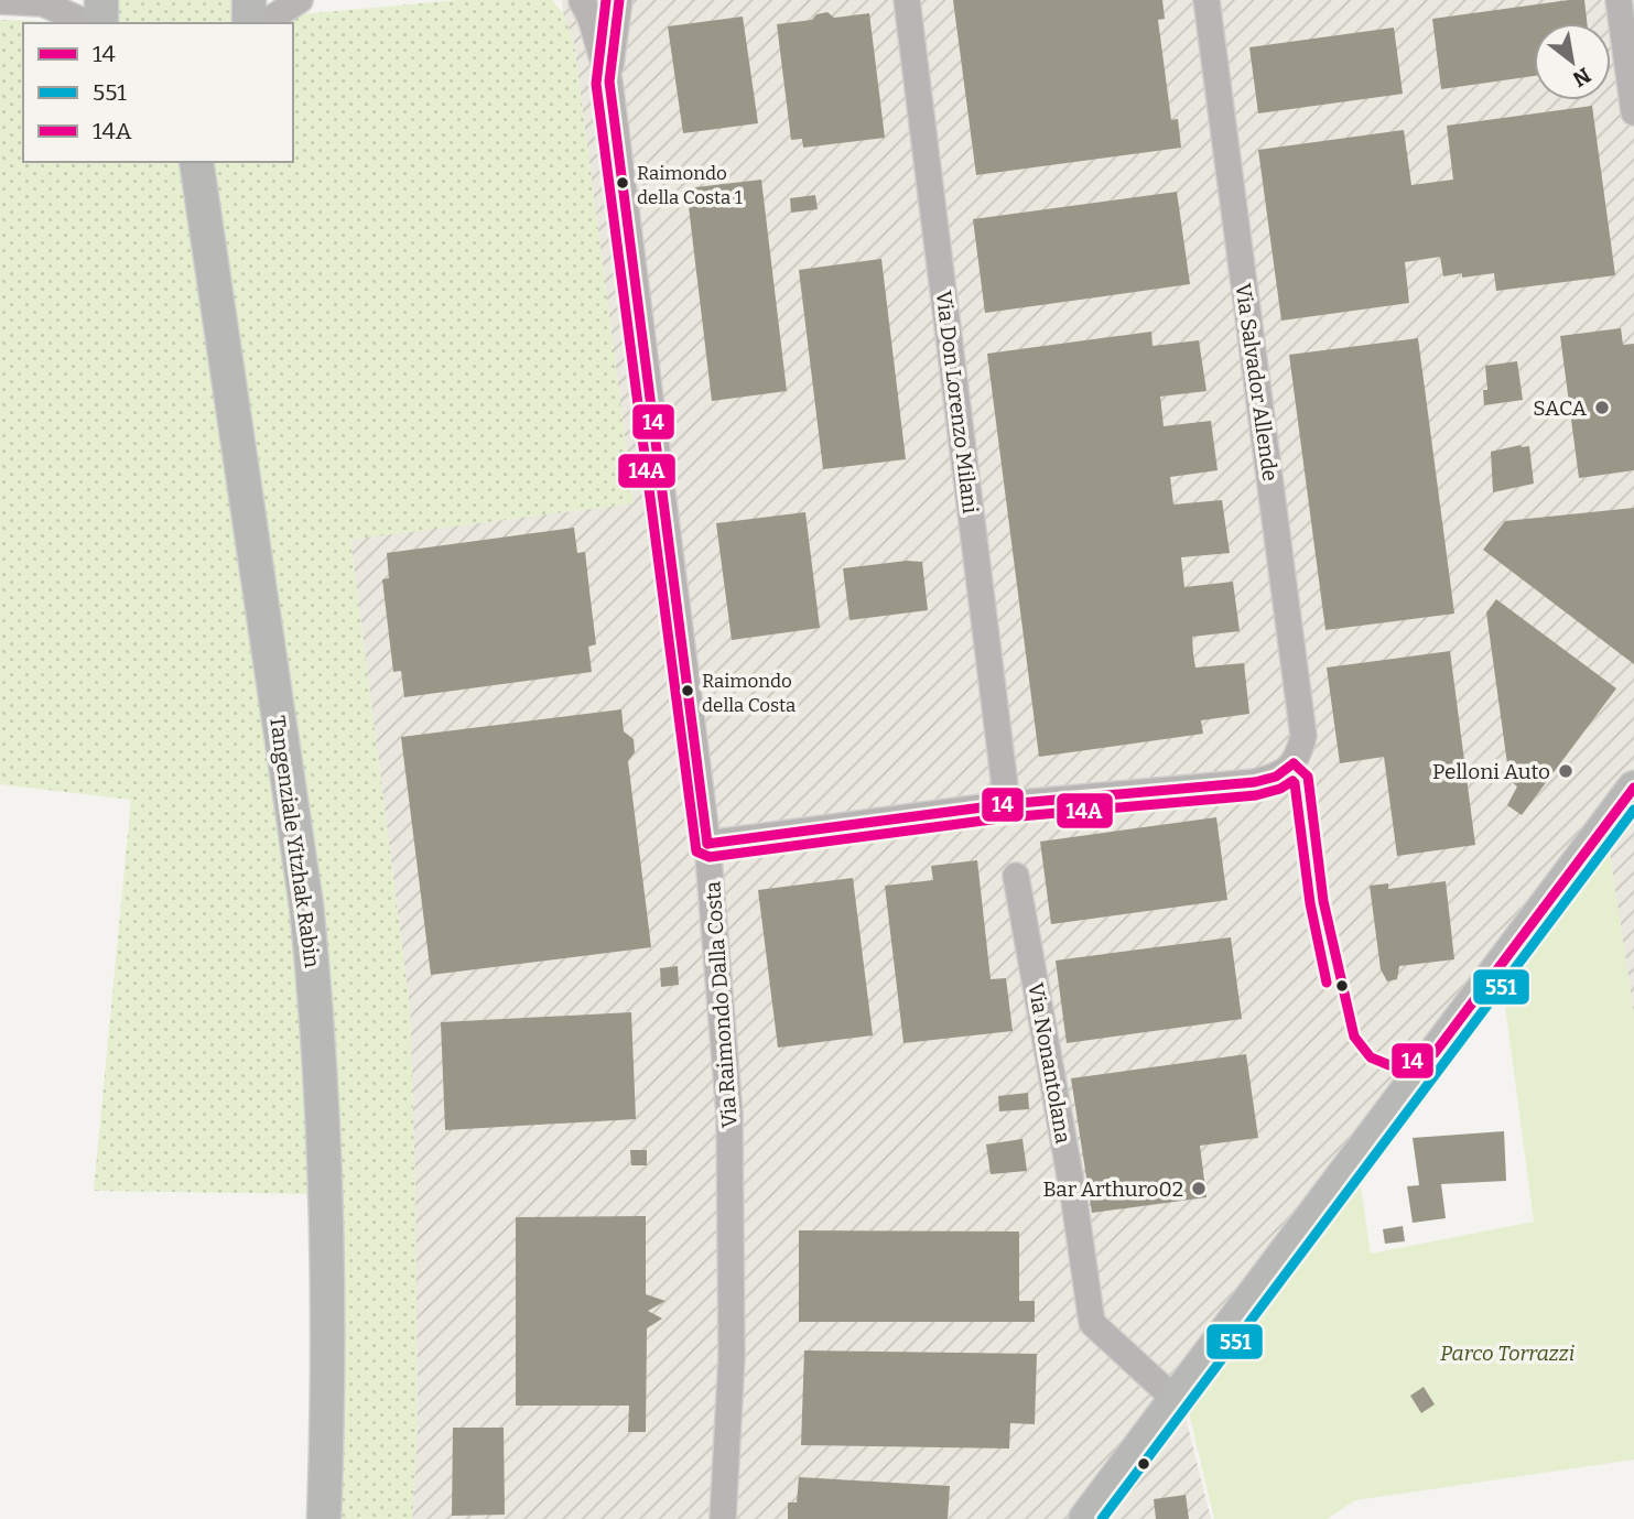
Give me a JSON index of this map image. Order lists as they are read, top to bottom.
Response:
{
  "streets": {
    "main road": ["Tangenziale Yitzhak Rabin"],
    "street": [
      "Via Salvador Allende",
      "Via Don Lorenzo Milani",
      "Via Raimondo Dalla Costa",
      "Via Nonantolana"
    ]
  },
  "crossings": [
    ["Via Salvador Allende", "Via Don Lorenzo Milani"]
  ],
  "parks": ["Parco Torrazzi"],
  "places": [
    "Raimondo della Costa 1",
    "SACA",
    "Raimondo della Costa",
    "Pelloni Auto",
    "Bar Arthuro02"
  ],
  "lines": ["transit line 14", "transit line 14A", "transit line 551"],
  "legend": ["14", "551", "14A"],
  "north": "bottom right"
}
